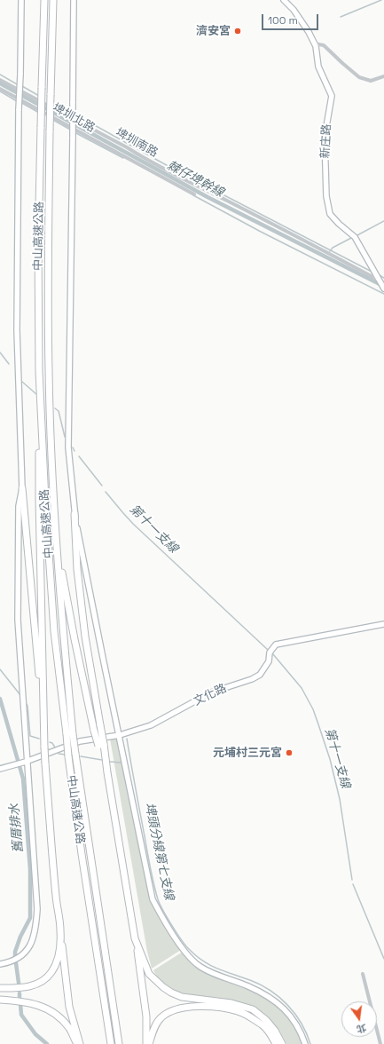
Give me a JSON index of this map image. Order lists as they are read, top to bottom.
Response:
{
  "streets": {
    "highway": ["中山高速公路"],
    "street": [
      "埤圳北路",
      "新庄路",
      "埤圳南路",
      "文化路"
    ]
  },
  "crossings": [
    ["新庄路", "埤圳南路"]
  ],
  "water": [
    "棘仔埤幹線",
    "第十一支線",
    "舊厝排水",
    "埤頭分線第七支線"
  ],
  "places": ["濟安宮", "元埔村三元宮"],
  "scale_bar": "100 m",
  "north": "bottom"
}
